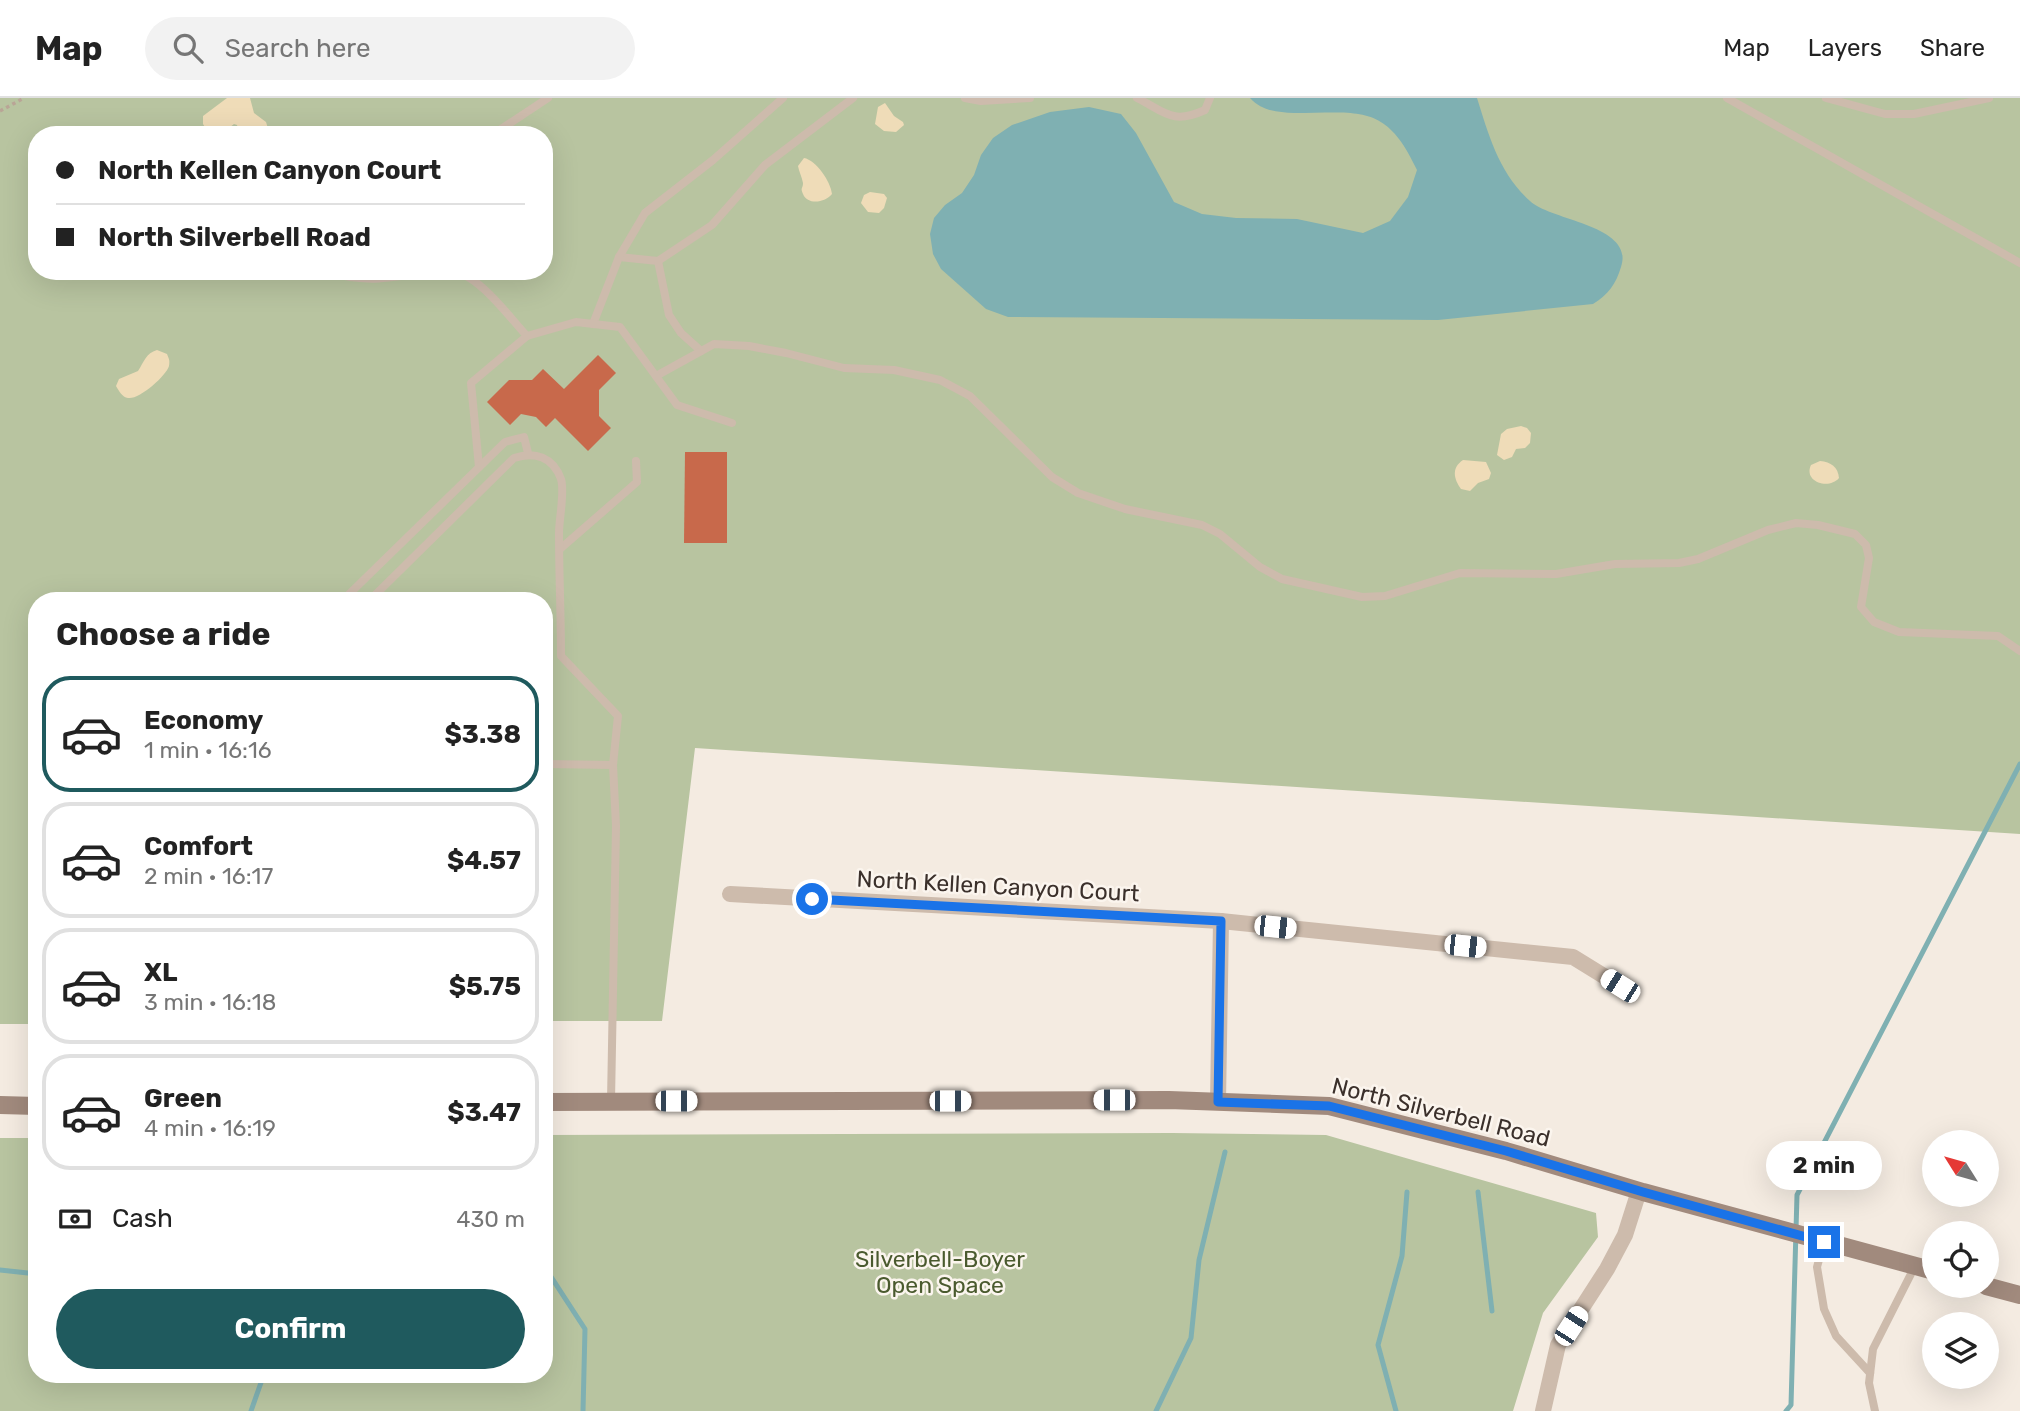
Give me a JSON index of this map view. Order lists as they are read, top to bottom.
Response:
{
  "streets": {
    "main road": ["North Silverbell Road"],
    "street": ["North Kellen Canyon Court"]
  },
  "parks": ["Silverbell-Boyer Open Space"],
  "north": "top left",
  "page": {
    "header": "Map",
    "search": "Search here",
    "nav": ["Map", "Layers", "Share"],
    "banner": ["North Kellen Canyon Court", "North Silverbell Road"],
    "heading": "Choose a ride",
    "list": [
      {
        "name": "Economy",
        "note": "1 min · 16:16",
        "value": "$3.38"
      },
      {
        "name": "Comfort",
        "note": "2 min · 16:17",
        "value": "$4.57"
      },
      {
        "name": "XL",
        "note": "3 min · 16:18",
        "value": "$5.75"
      },
      {
        "name": "Green",
        "note": "4 min · 16:19",
        "value": "$3.47"
      }
    ],
    "bubble": "2 min",
    "pay": ["Cash", "430 m"],
    "buttons": "Confirm"
  }
}
